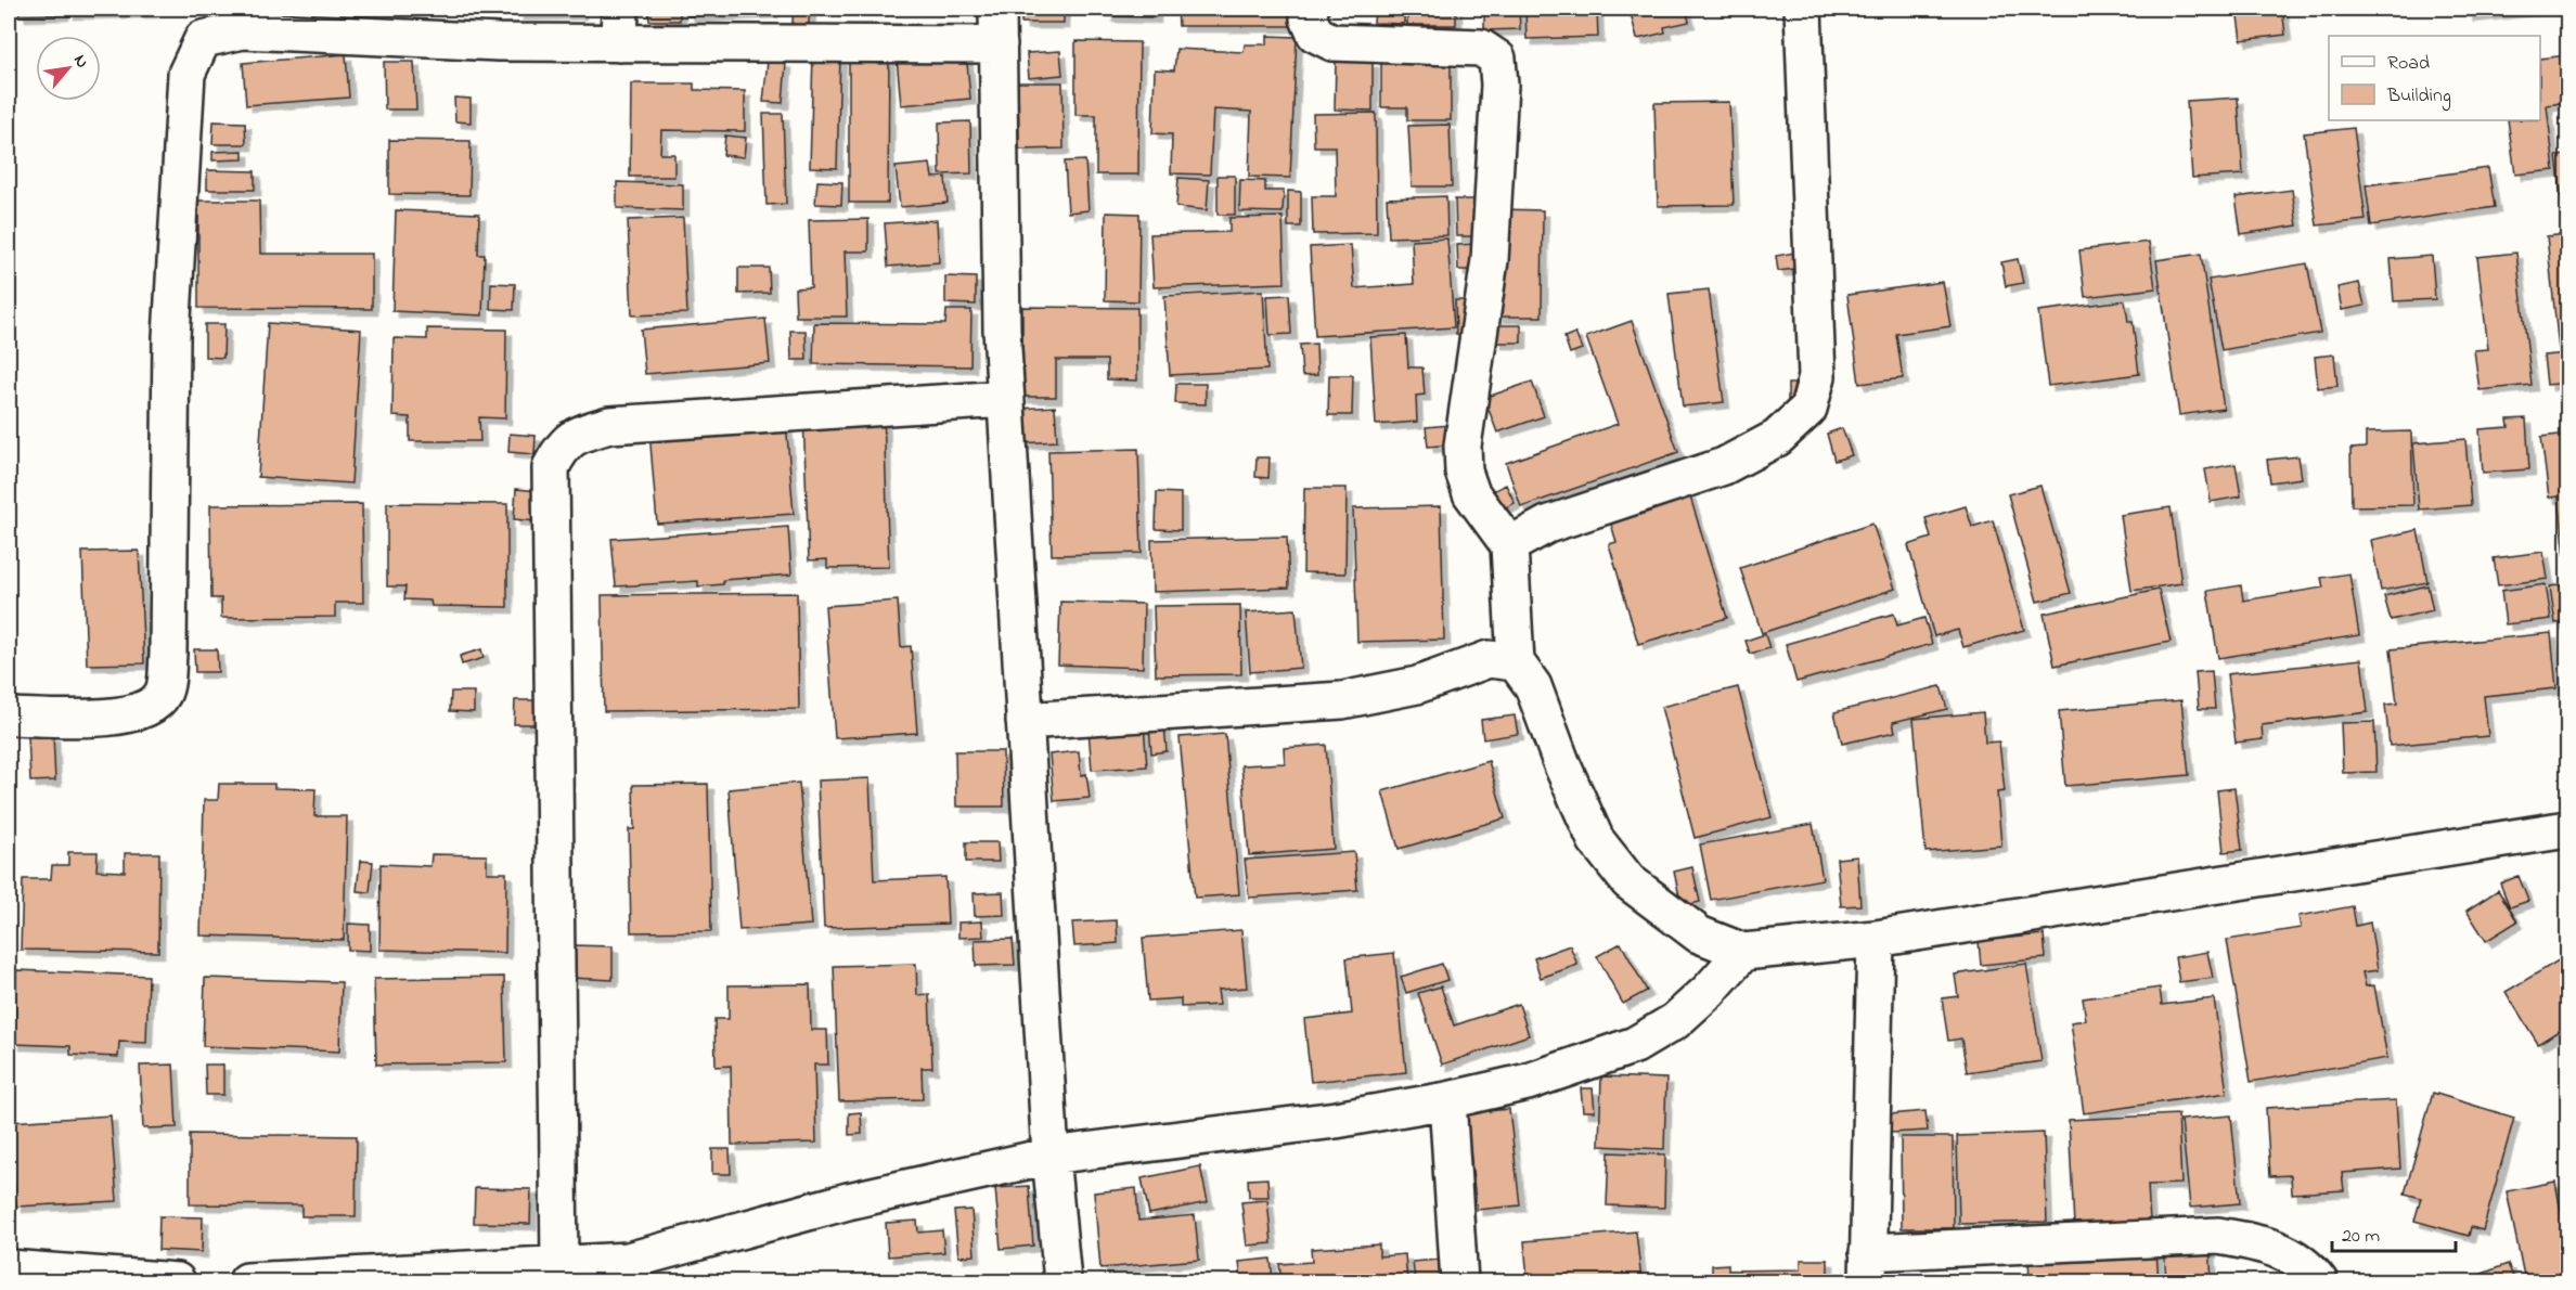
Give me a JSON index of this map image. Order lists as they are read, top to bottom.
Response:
{
  "legend": ["Road", "Building"],
  "scale_bar": "20 m",
  "north": "top right"
}
